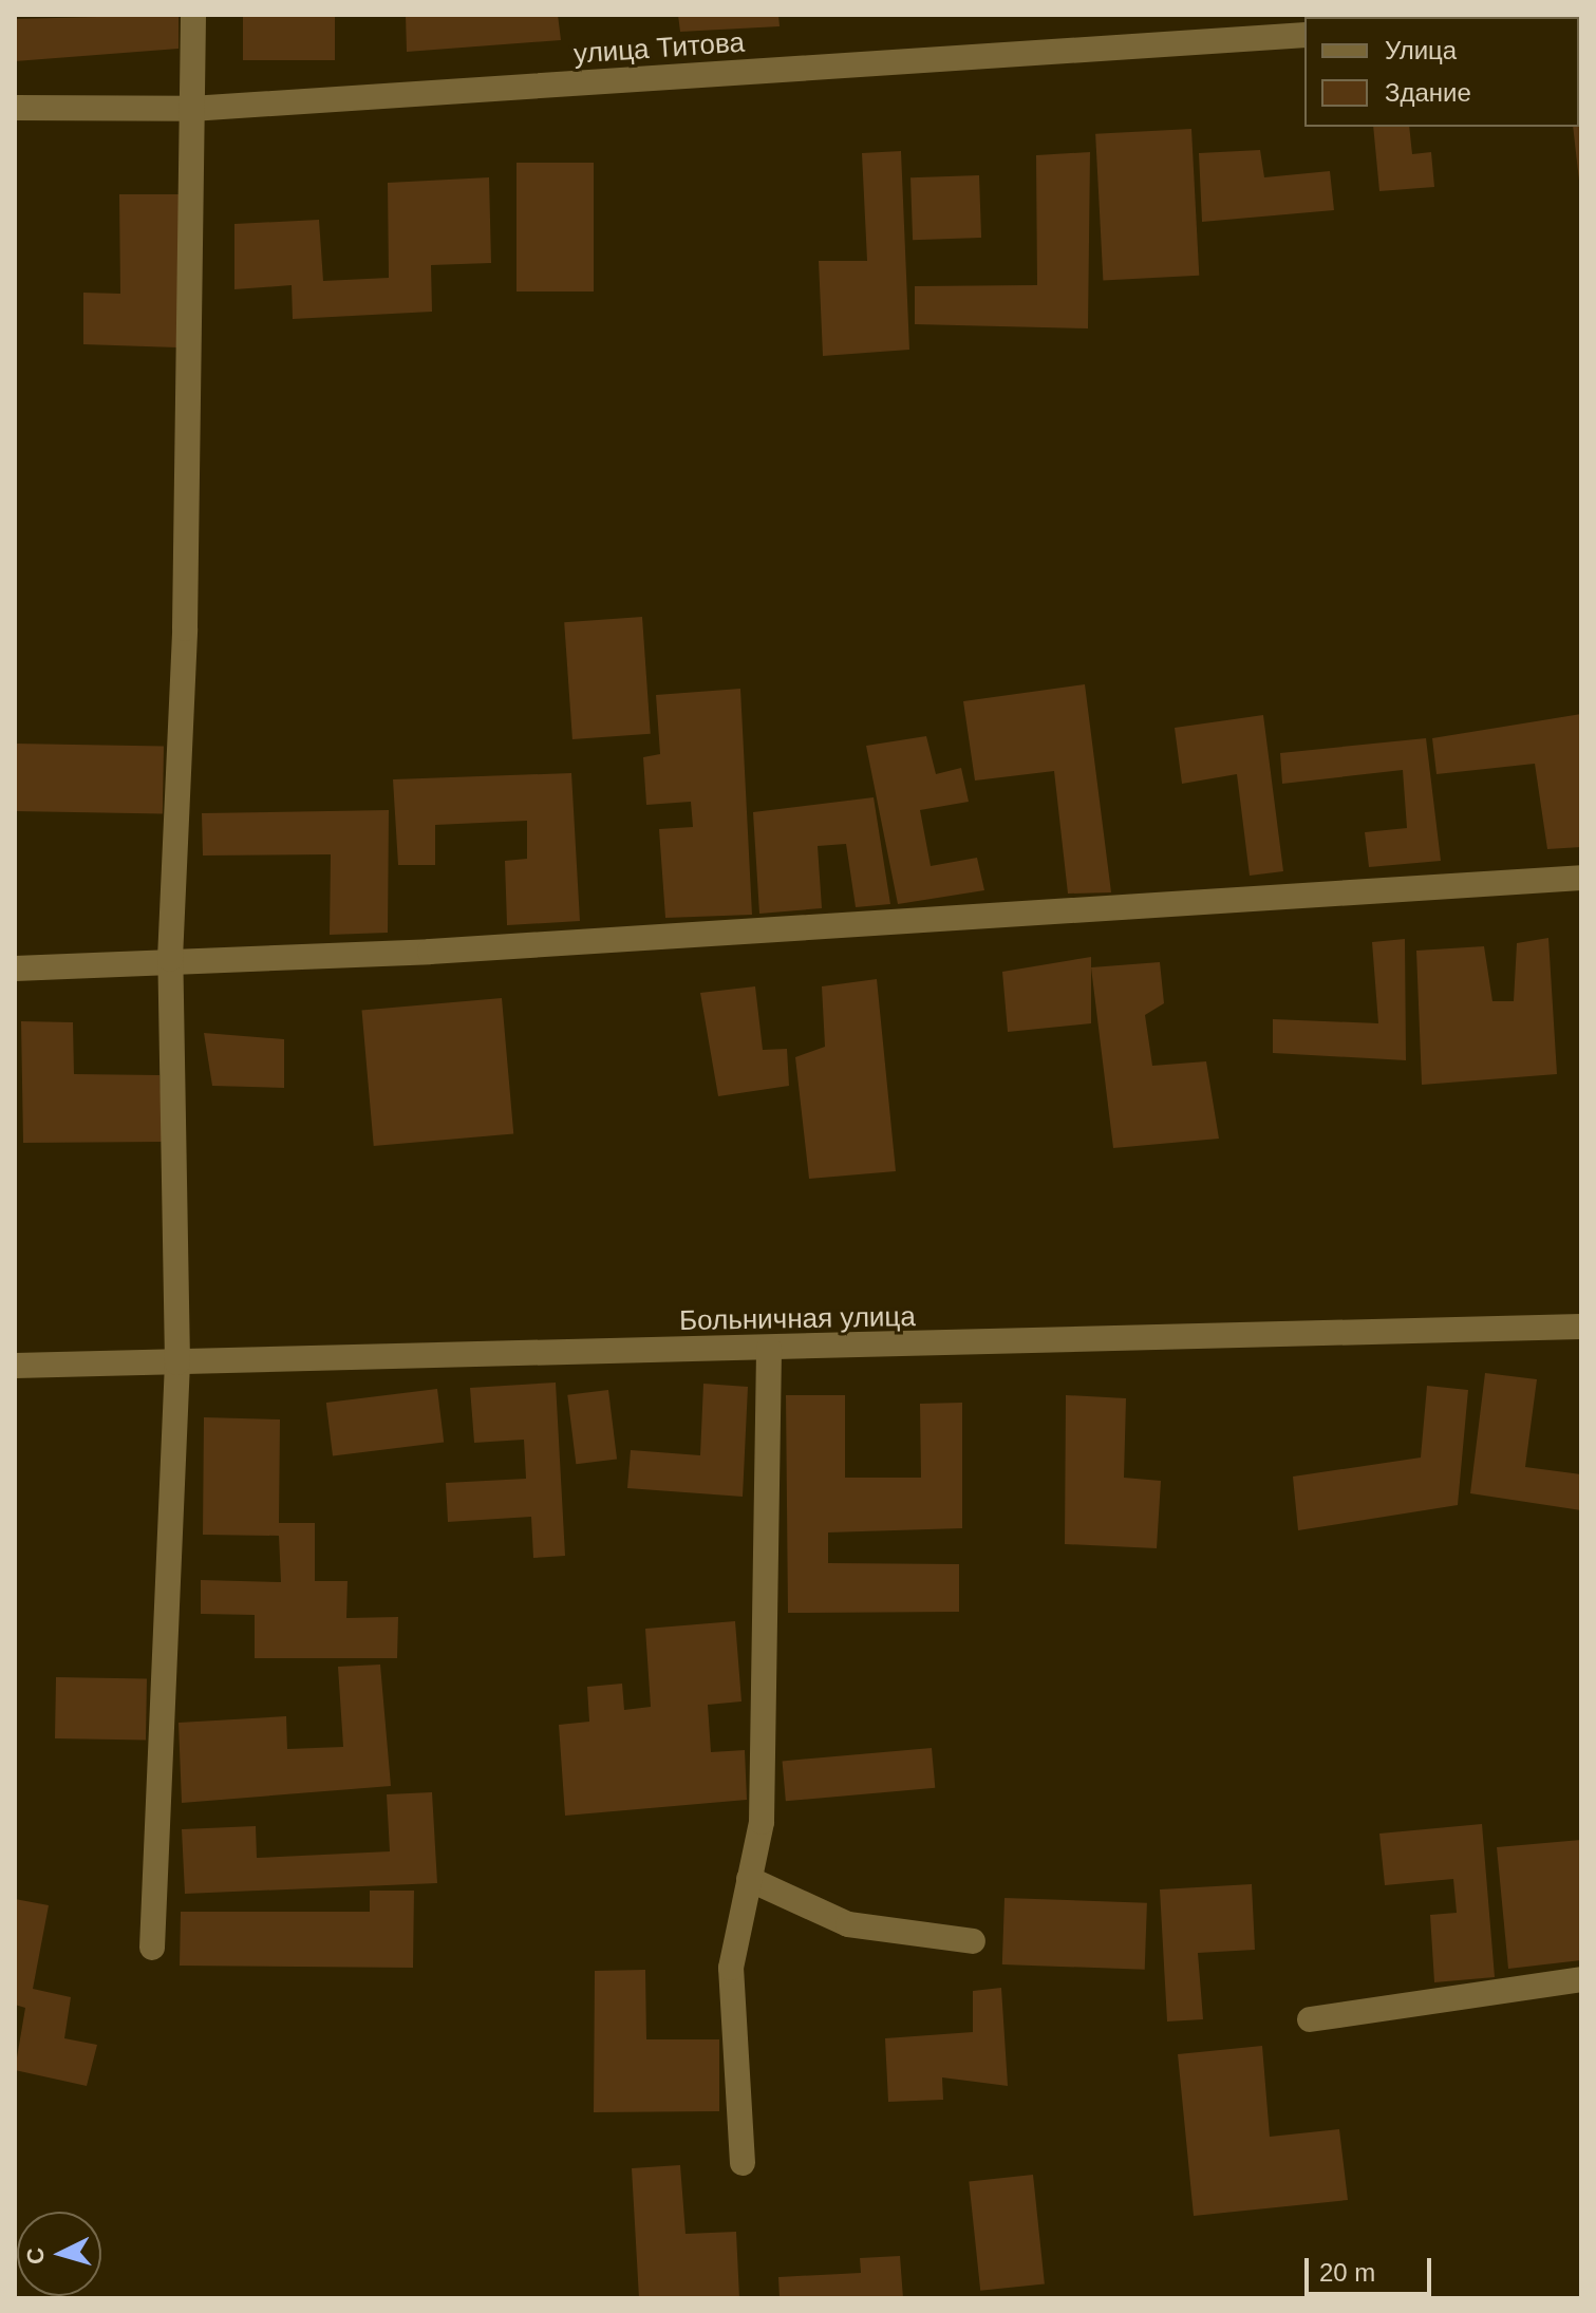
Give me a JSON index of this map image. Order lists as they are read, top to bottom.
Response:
{
  "streets": {
    "street": ["улица Титова", "Больничная улица"]
  },
  "legend": ["Улица", "Здание"],
  "scale_bar": "20 m",
  "north": "left"
}
